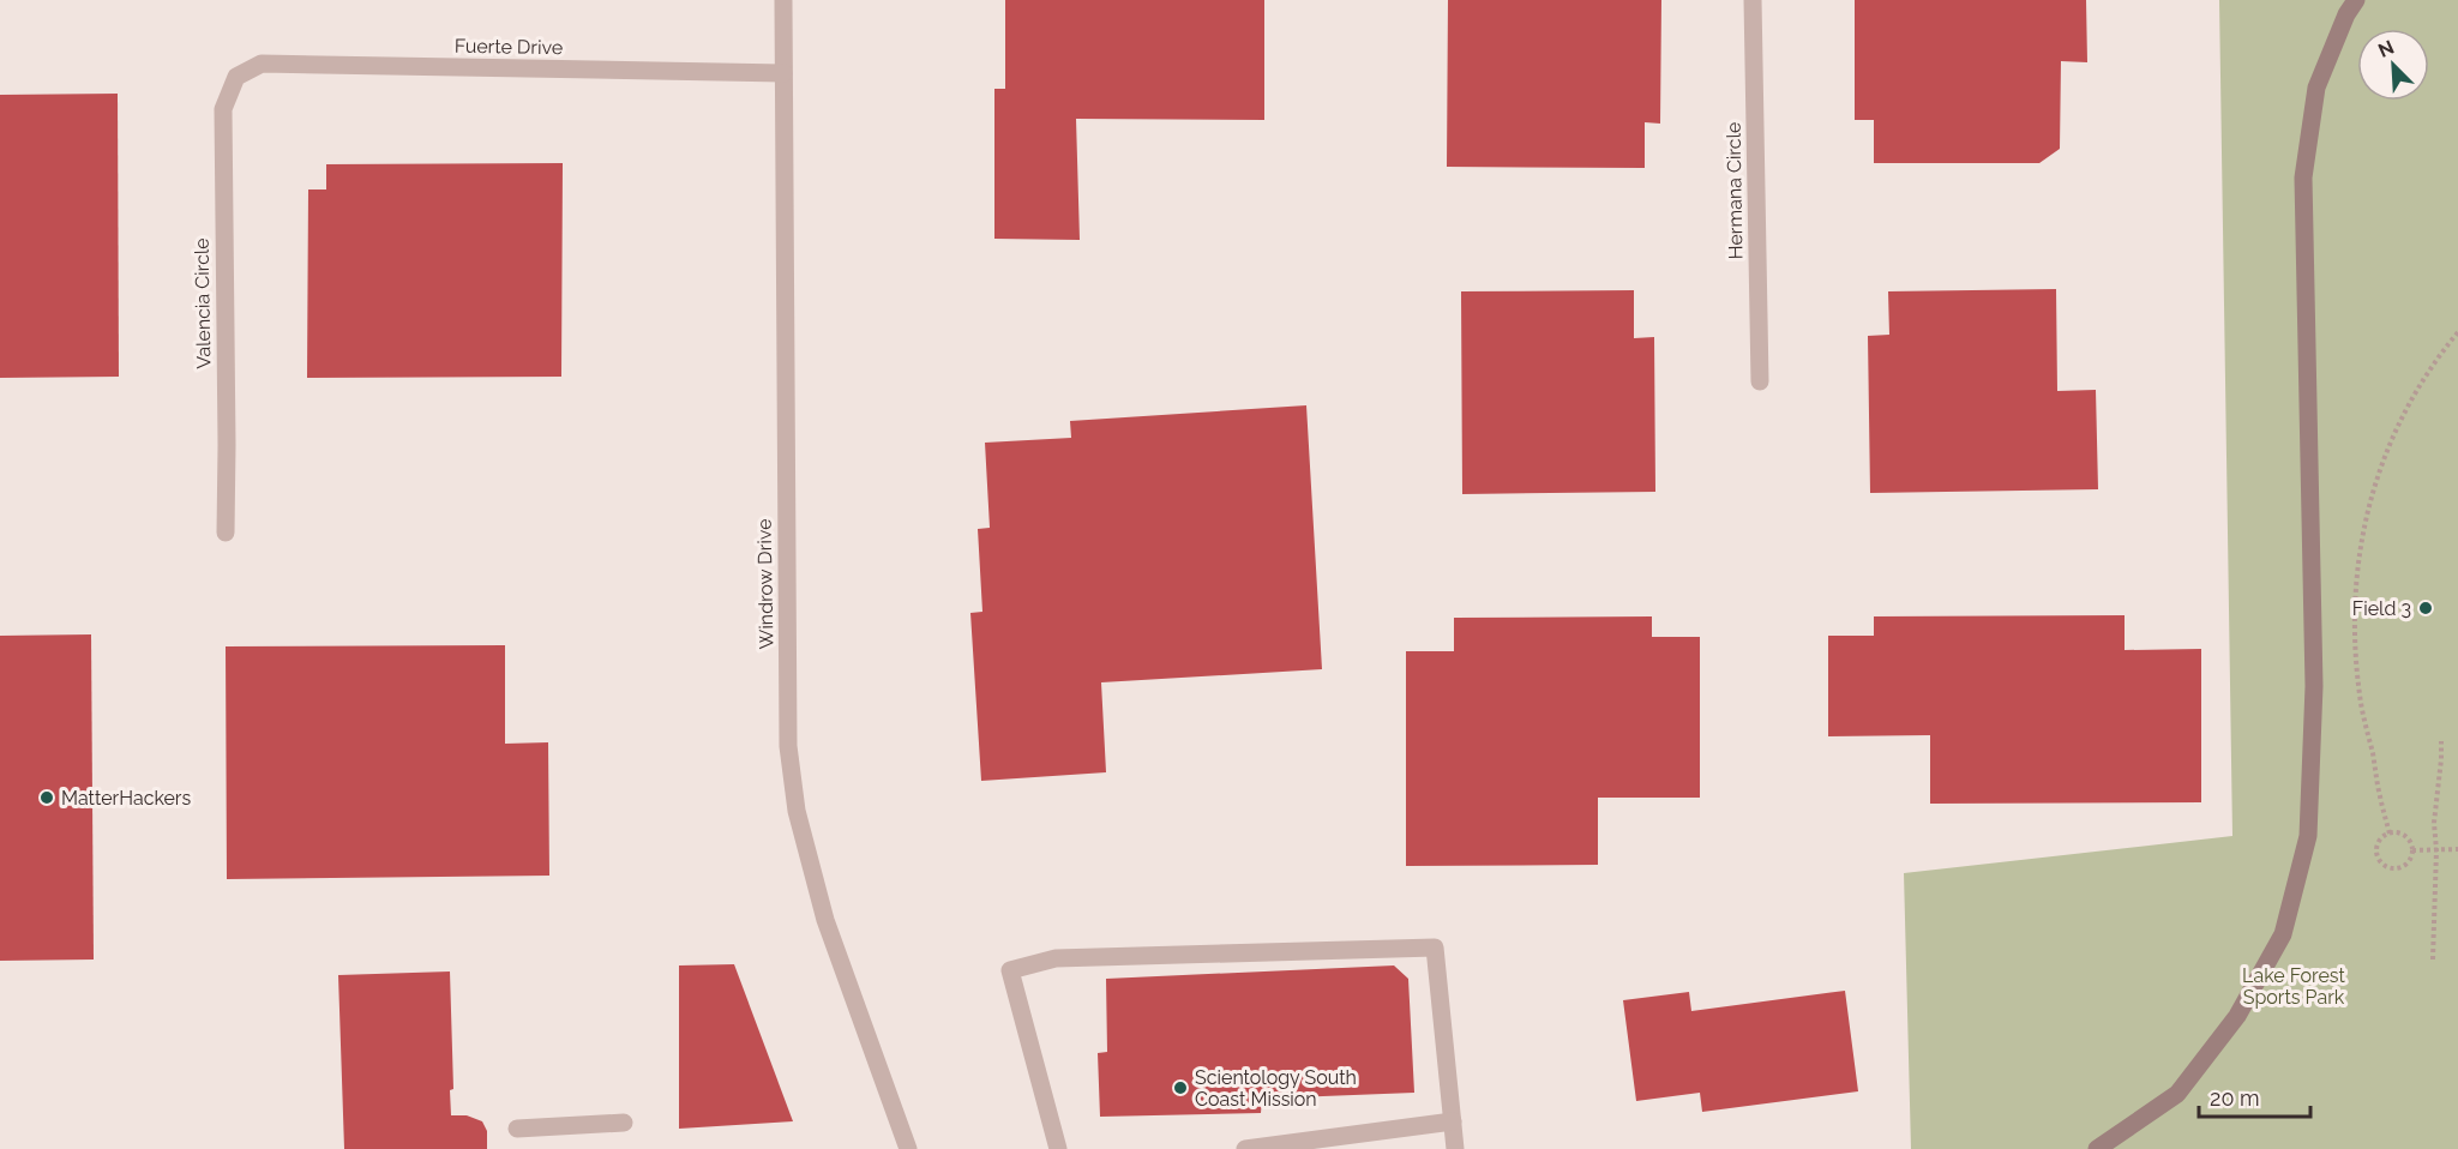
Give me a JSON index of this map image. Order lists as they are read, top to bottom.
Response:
{
  "streets": {
    "street": [
      "Fuerte Drive",
      "Hermana Circle",
      "Valencia Circle",
      "Windrow Drive"
    ]
  },
  "crossings": [
    ["Fuerte Drive", "Valencia Circle"],
    ["Fuerte Drive", "Windrow Drive"]
  ],
  "parks": ["Lake Forest Sports Park"],
  "places": ["Field 3", "MatterHackers", "Scientology South Coast Mission"],
  "scale_bar": "20 m",
  "north": "top left"
}
